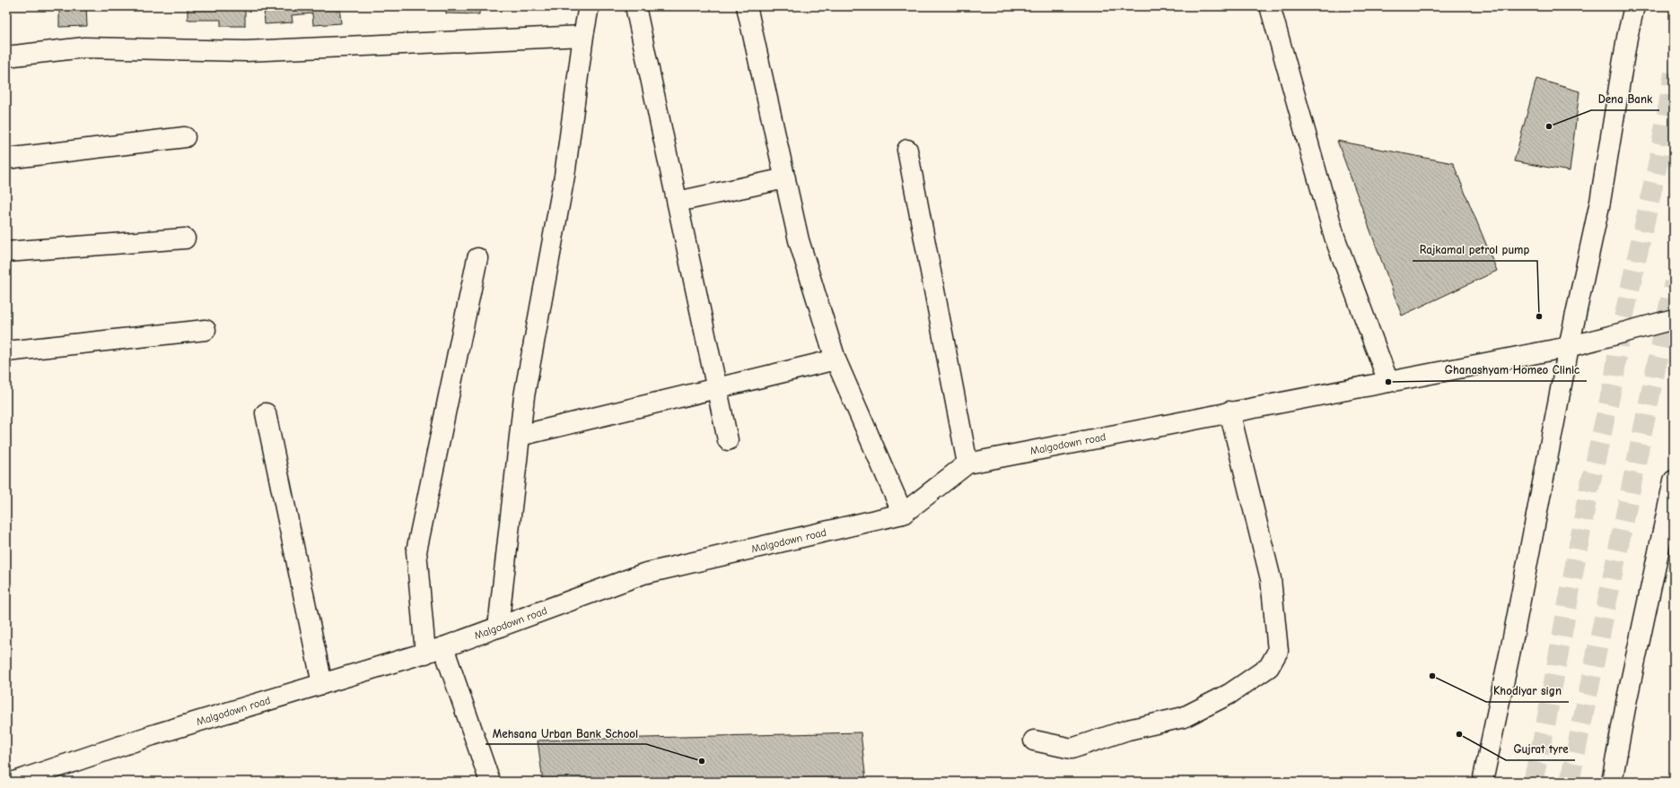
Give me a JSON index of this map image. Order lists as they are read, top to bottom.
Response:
{
  "streets": {
    "street": ["Malgodown road"]
  },
  "places": [
    "Dena Bank",
    "Rajkamal petrol pump",
    "Ghanashyam Homeo Clinic",
    "Khodiyar sign",
    "Gujrat tyre",
    "Mehsana Urban Bank School"
  ]
}
